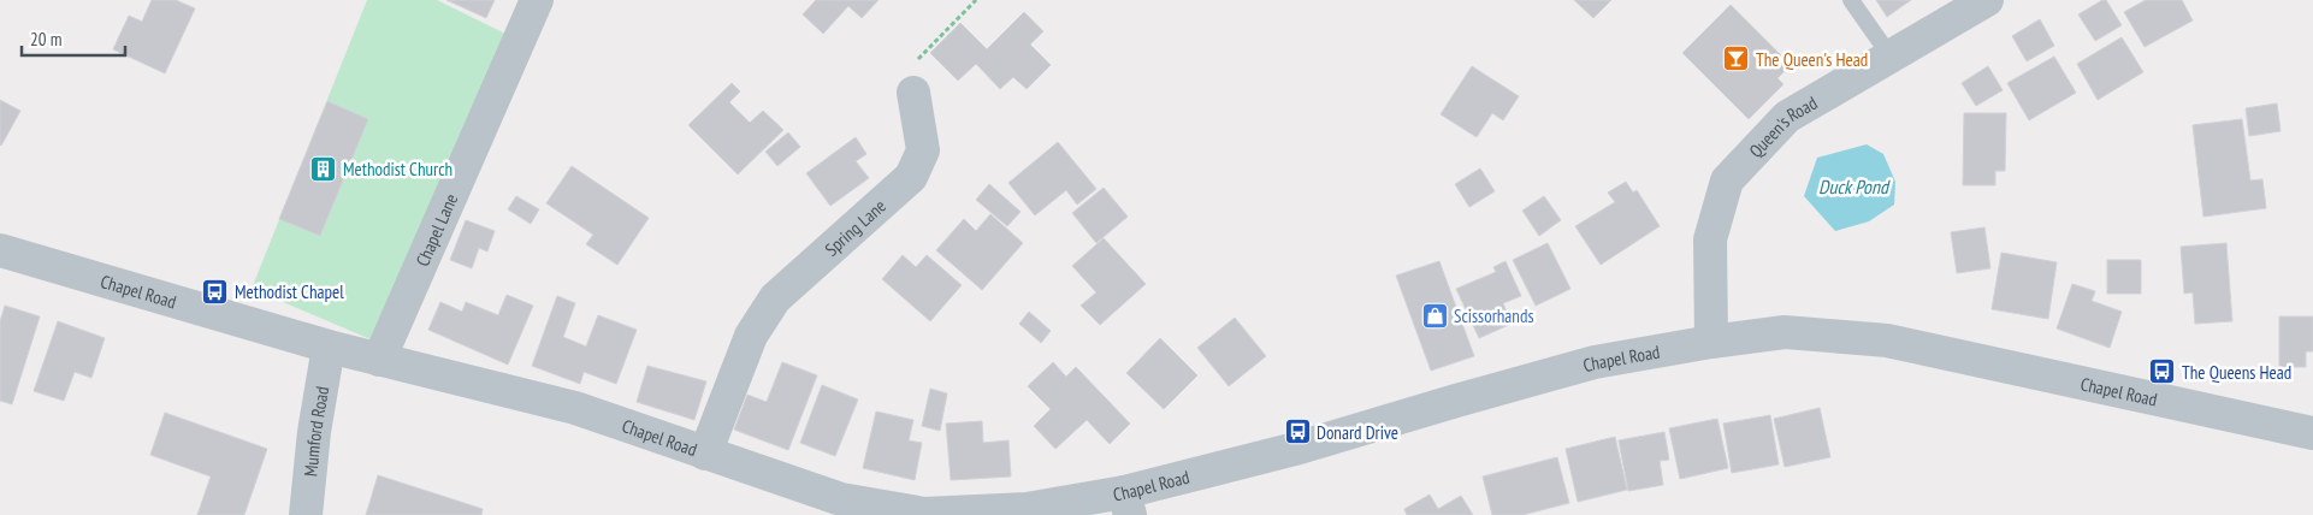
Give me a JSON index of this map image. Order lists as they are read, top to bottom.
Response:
{
  "streets": {
    "street": [
      "Queen's Road",
      "Spring Lane",
      "Chapel Lane",
      "Chapel Road",
      "Mumford Road"
    ]
  },
  "crossings": [
    ["Queen's Road", "Chapel Road"],
    ["Spring Lane", "Chapel Road"],
    ["Chapel Lane", "Chapel Road"],
    ["Chapel Road", "Mumford Road"]
  ],
  "water": ["Duck Pond"],
  "places": {
    "bar": ["The Queen's Head"],
    "building": ["Methodist Church"],
    "bus stop": ["Methodist Chapel", "The Queens Head", "Donard Drive"],
    "shop": ["Scissorhands"]
  },
  "scale_bar": "20 m"
}
